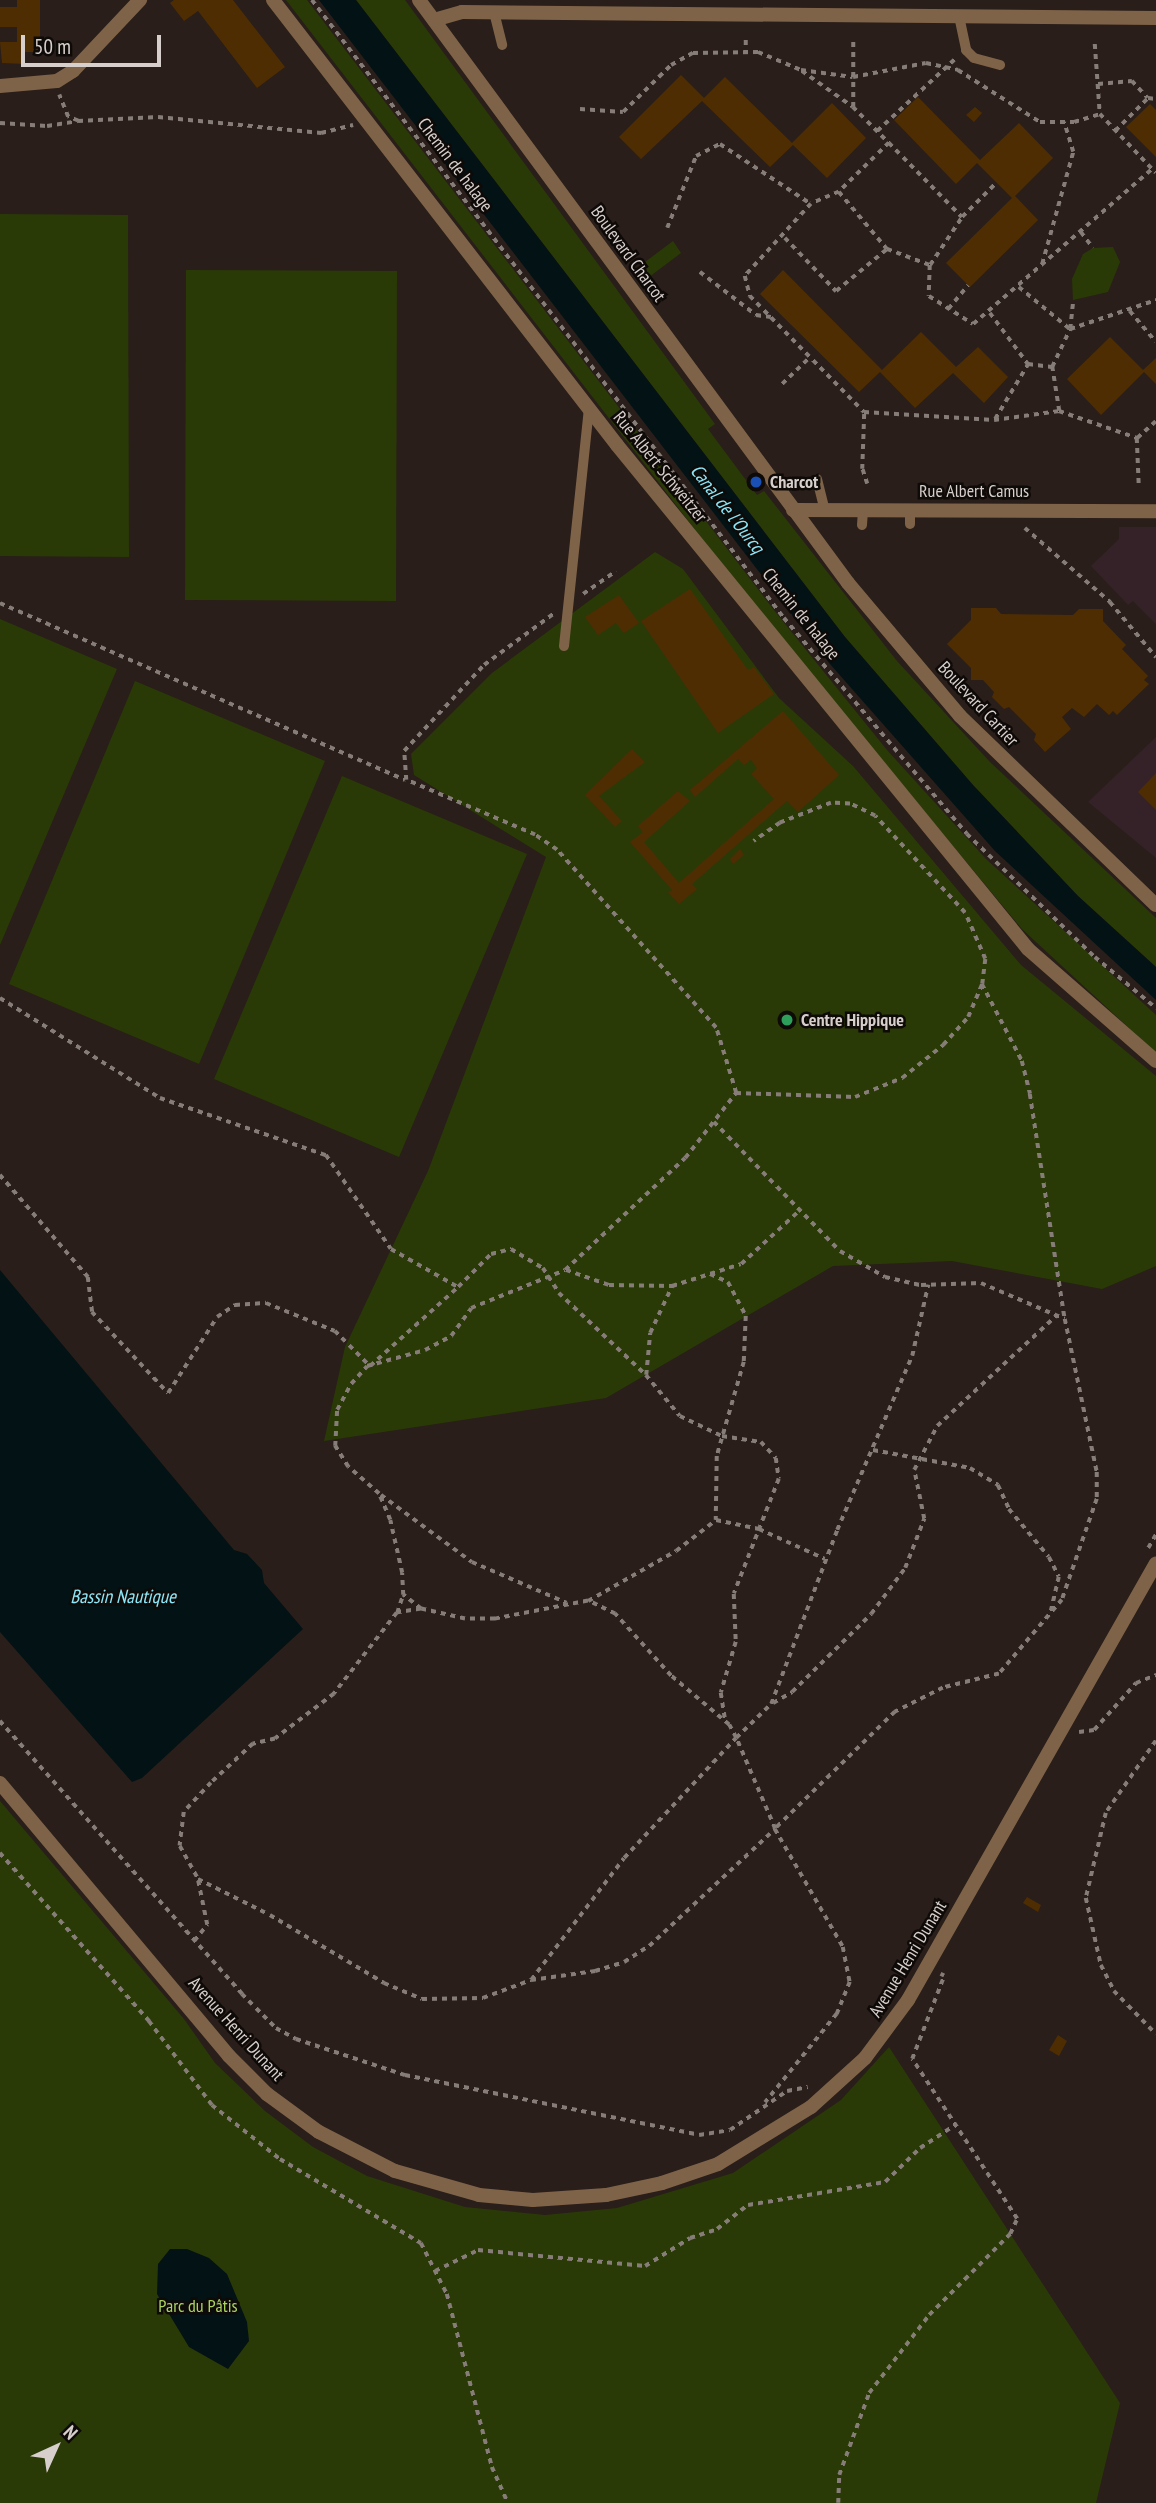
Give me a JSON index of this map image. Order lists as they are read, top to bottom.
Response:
{
  "streets": {
    "street": [
      "Boulevard Charcot",
      "Rue Albert Schweitzer",
      "Rue Albert Camus",
      "Boulevard Cartier",
      "Avenue Henri Dunant"
    ],
    "path": ["Chemin de halage"]
  },
  "crossings": [
    ["Boulevard Charcot", "Rue Albert Camus"],
    ["Boulevard Charcot", "Boulevard Cartier"],
    ["Rue Albert Camus", "Boulevard Cartier"]
  ],
  "water": ["Canal de l'Ourcq", "Bassin Nautique"],
  "parks": ["Parc du Pâtis"],
  "places": ["Charcot", "Centre Hippique"],
  "scale_bar": "50 m",
  "north": "top right"
}
